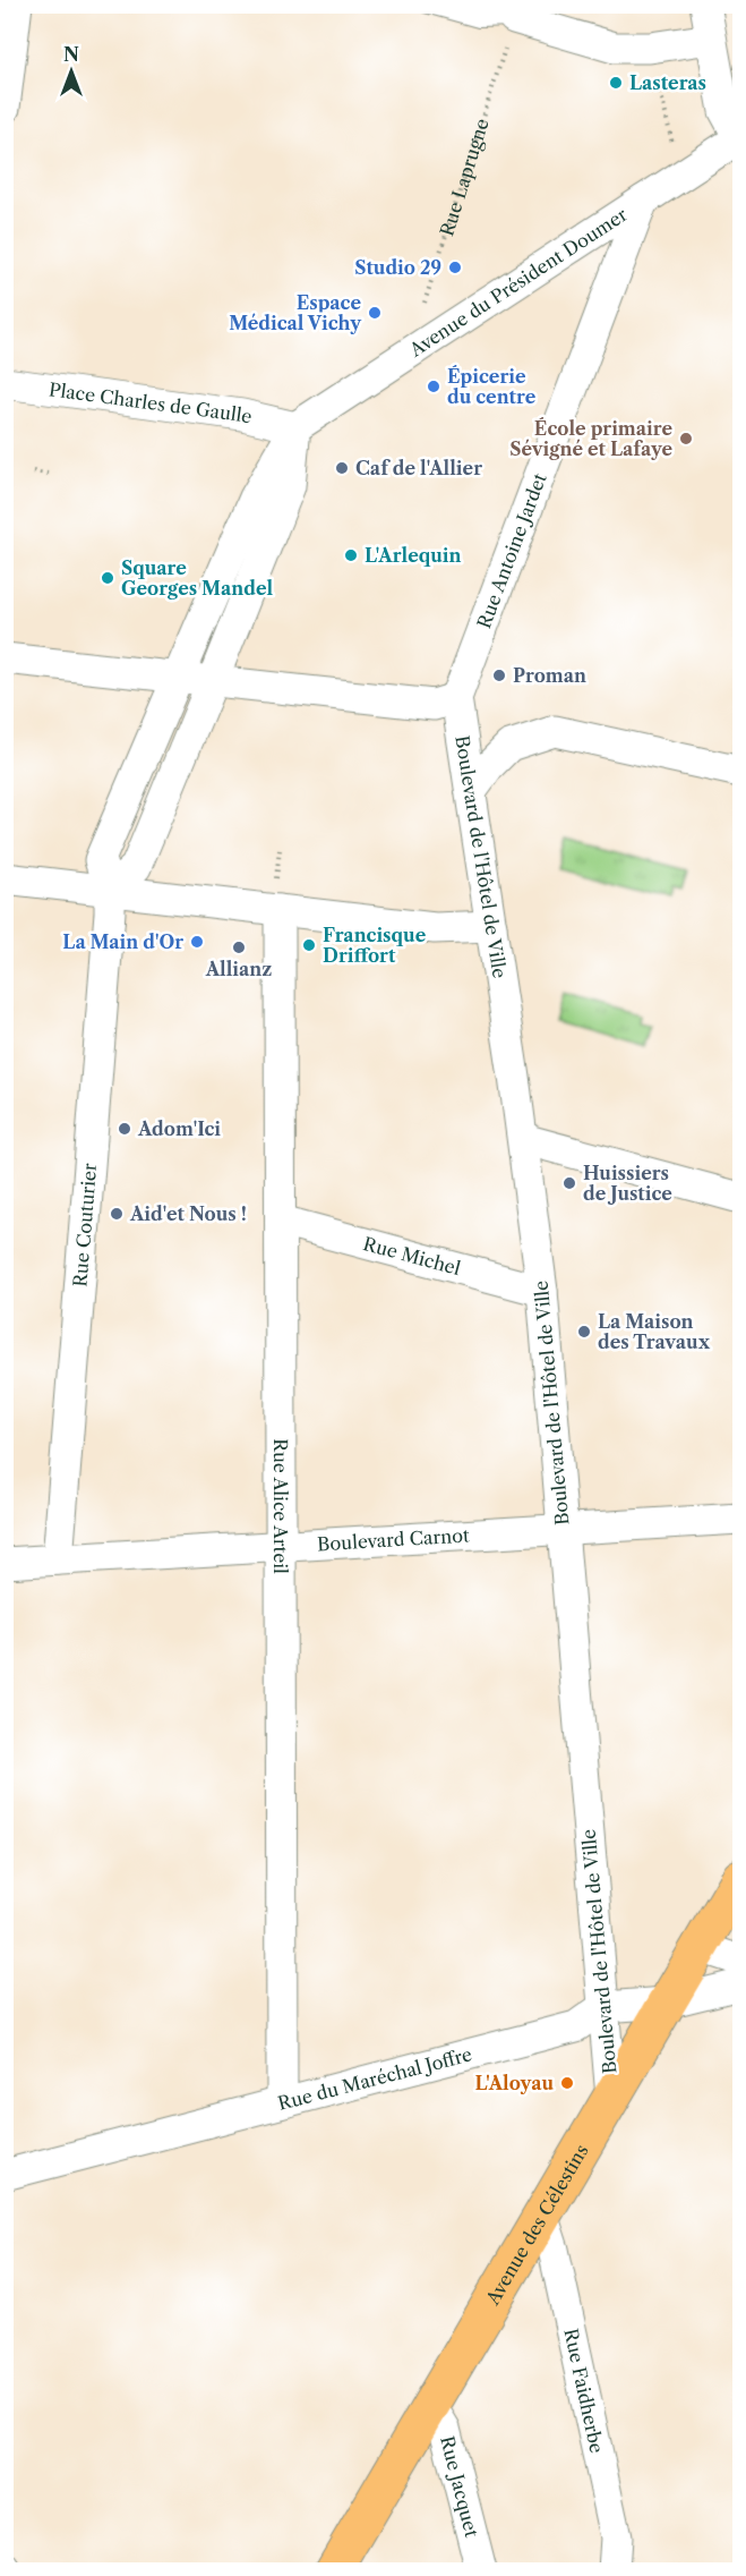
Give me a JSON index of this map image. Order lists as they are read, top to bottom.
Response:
{
  "streets": {
    "main road": ["Avenue des Célestins"],
    "street": [
      "Avenue du Président Doumer",
      "Place Charles de Gaulle",
      "Rue Antoine Jardet",
      "Boulevard de l'Hôtel de Ville",
      "Rue Couturier",
      "Rue Michel",
      "Rue Alice Arteil",
      "Boulevard Carnot",
      "Rue du Maréchal Joffre",
      "Rue Faidherbe",
      "Rue Jacquet"
    ],
    "path": ["Rue Laprugne"]
  },
  "crossings": [
    ["Rue Laprugne", "Avenue du Président Doumer"],
    ["Avenue du Président Doumer", "Place Charles de Gaulle"],
    ["Avenue du Président Doumer", "Rue Antoine Jardet"],
    ["Rue Antoine Jardet", "Boulevard de l'Hôtel de Ville"],
    ["Boulevard de l'Hôtel de Ville", "Rue Michel"],
    ["Boulevard de l'Hôtel de Ville", "Boulevard Carnot"],
    ["Boulevard de l'Hôtel de Ville", "Rue du Maréchal Joffre"],
    ["Boulevard de l'Hôtel de Ville", "Avenue des Célestins"],
    ["Rue Couturier", "Boulevard Carnot"],
    ["Rue Michel", "Rue Alice Arteil"],
    ["Rue Alice Arteil", "Boulevard Carnot"],
    ["Rue Alice Arteil", "Rue du Maréchal Joffre"],
    ["Avenue des Célestins", "Rue Faidherbe"],
    ["Avenue des Célestins", "Rue Jacquet"]
  ],
  "places": [
    "Lasteras",
    "Studio 29",
    "Espace Médical Vichy",
    "Épicerie du centre",
    "École primaire Sévigné et Lafaye",
    "Caf de l'Allier",
    "L'Arlequin",
    "Square Georges Mandel",
    "Proman",
    "La Main d'Or",
    "Francisque Driffort",
    "Allianz",
    "Adom'Ici",
    "Huissiers de Justice",
    "Aid'et Nous !",
    "La Maison des Travaux",
    "L'Aloyau"
  ],
  "north": "top"
}
